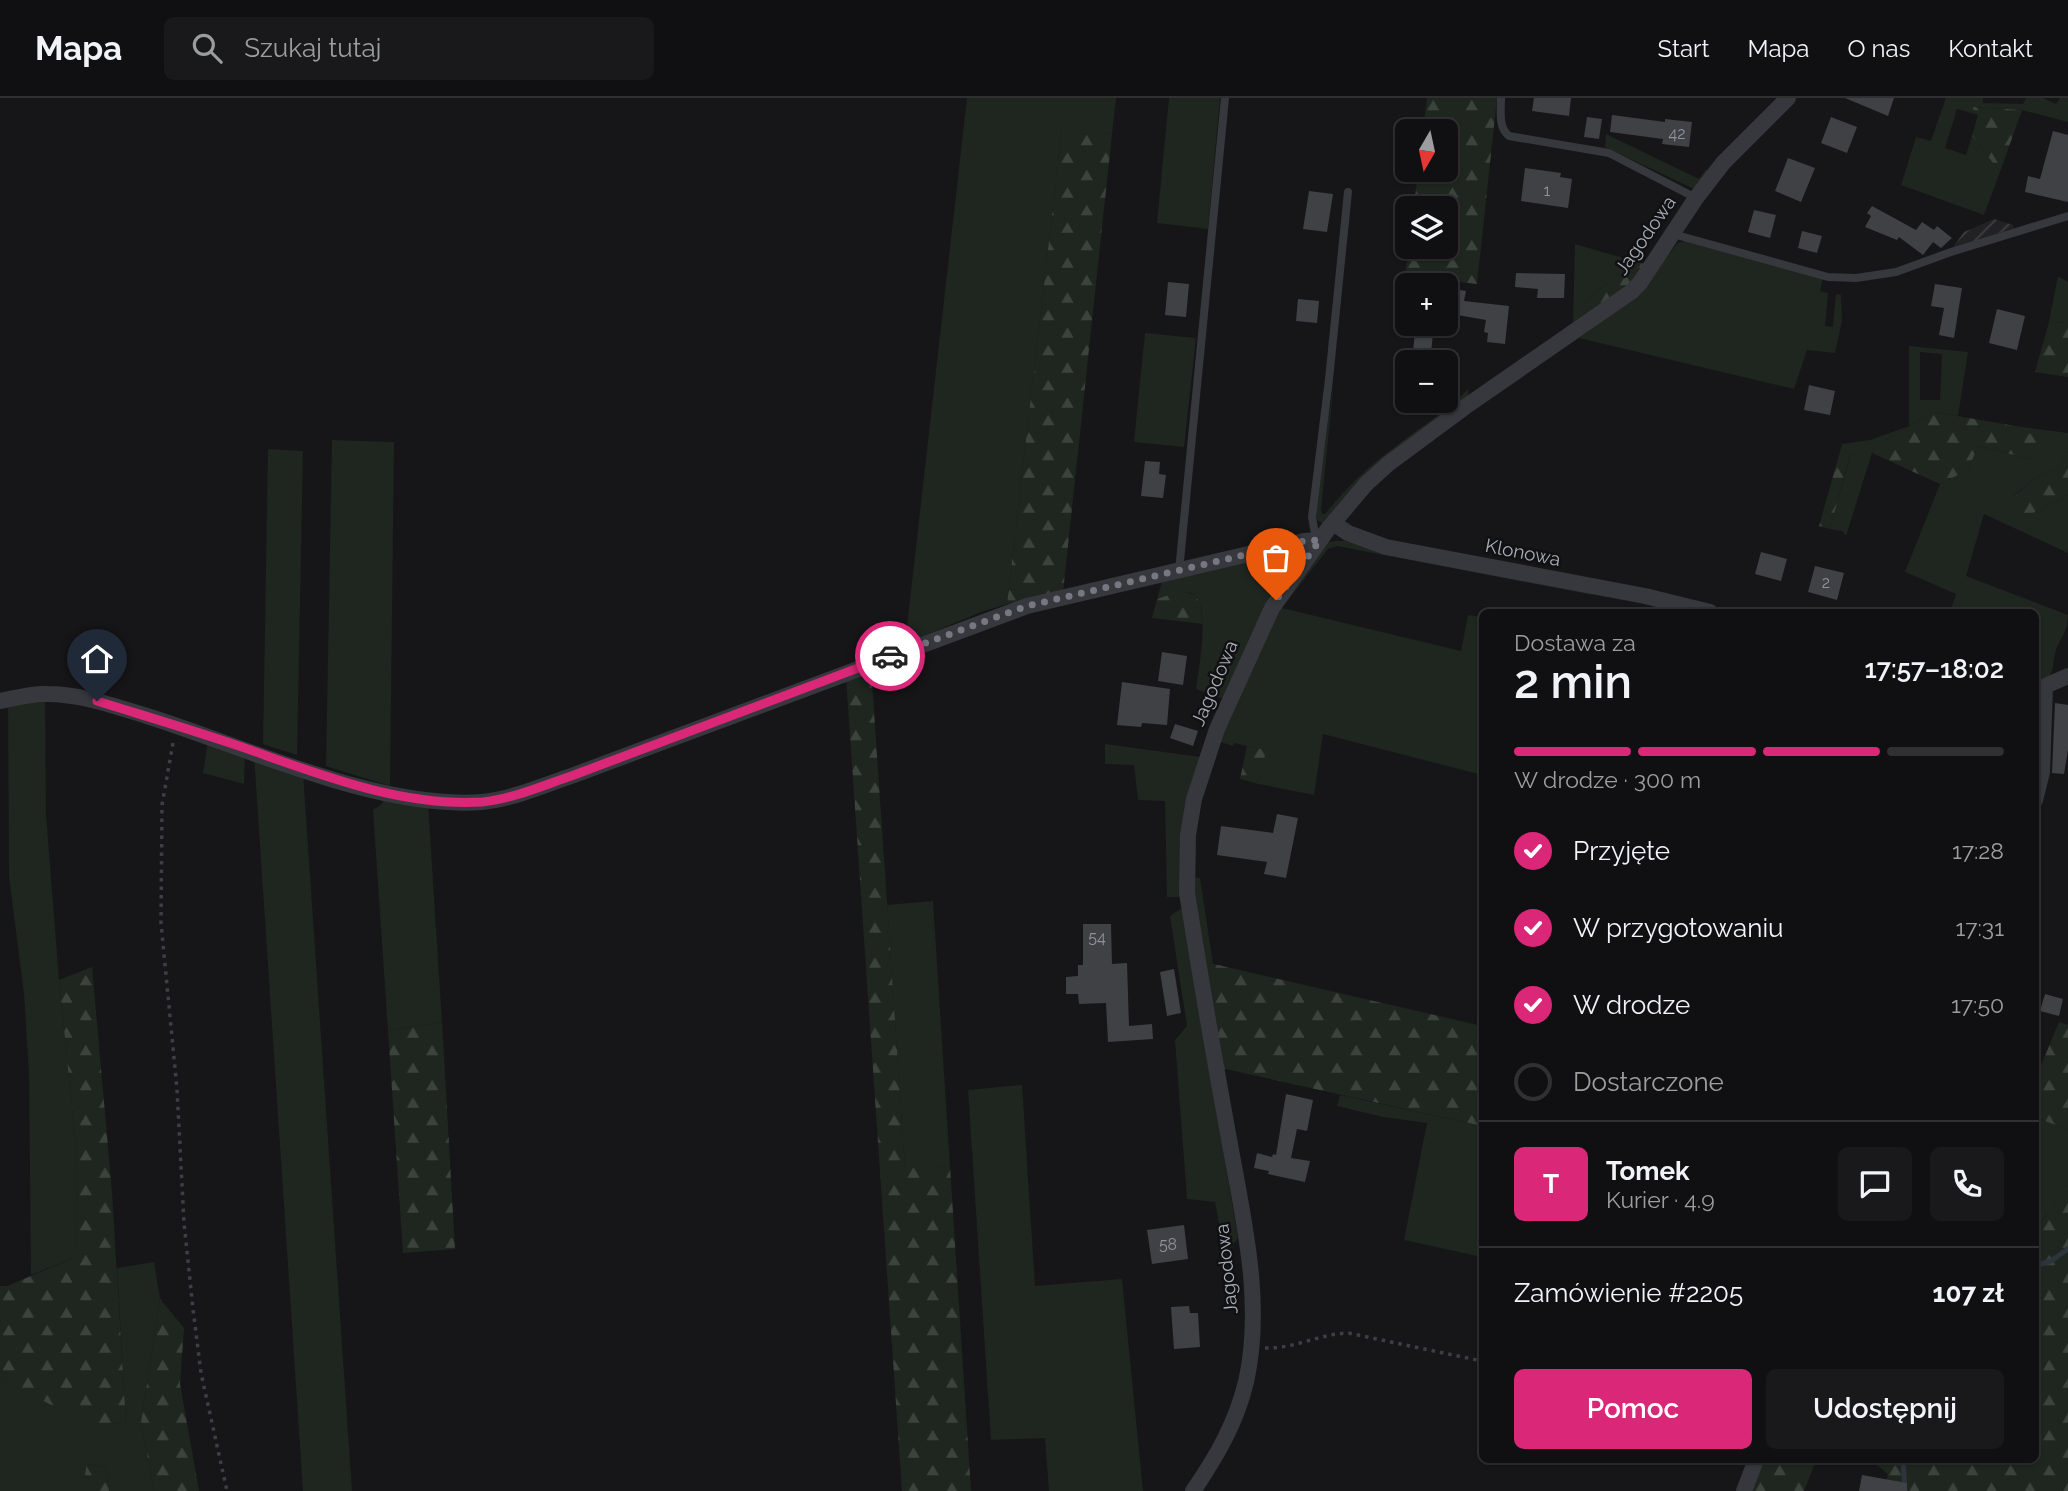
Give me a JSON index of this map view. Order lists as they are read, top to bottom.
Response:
{
  "streets": {
    "street": ["Jagodowa", "Klonowa"]
  },
  "crossings": [
    ["Jagodowa", "Klonowa"]
  ],
  "house_numbers": [
    "42",
    "1",
    "2",
    "54",
    "58"
  ],
  "north": "bottom",
  "page": {
    "header": "Mapa",
    "search": "Szukaj tutaj",
    "nav": [
      "Start",
      "Mapa",
      "O nas",
      "Kontakt"
    ],
    "map_buttons": ["+", "−"],
    "heading": ["2 min", "Dostawa za", "17:57–18:02"],
    "panel": [
      "Tomek",
      "Kurier · 4.9",
      "Zamówienie #2205",
      "107 zł"
    ],
    "bar": "W drodze · 300 m",
    "list": [
      ["Przyjęte", "17:28"],
      ["W przygotowaniu", "17:31"],
      ["W drodze", "17:50"],
      "Dostarczone"
    ],
    "round": "T",
    "buttons": ["Pomoc", "Udostępnij"]
  }
}
